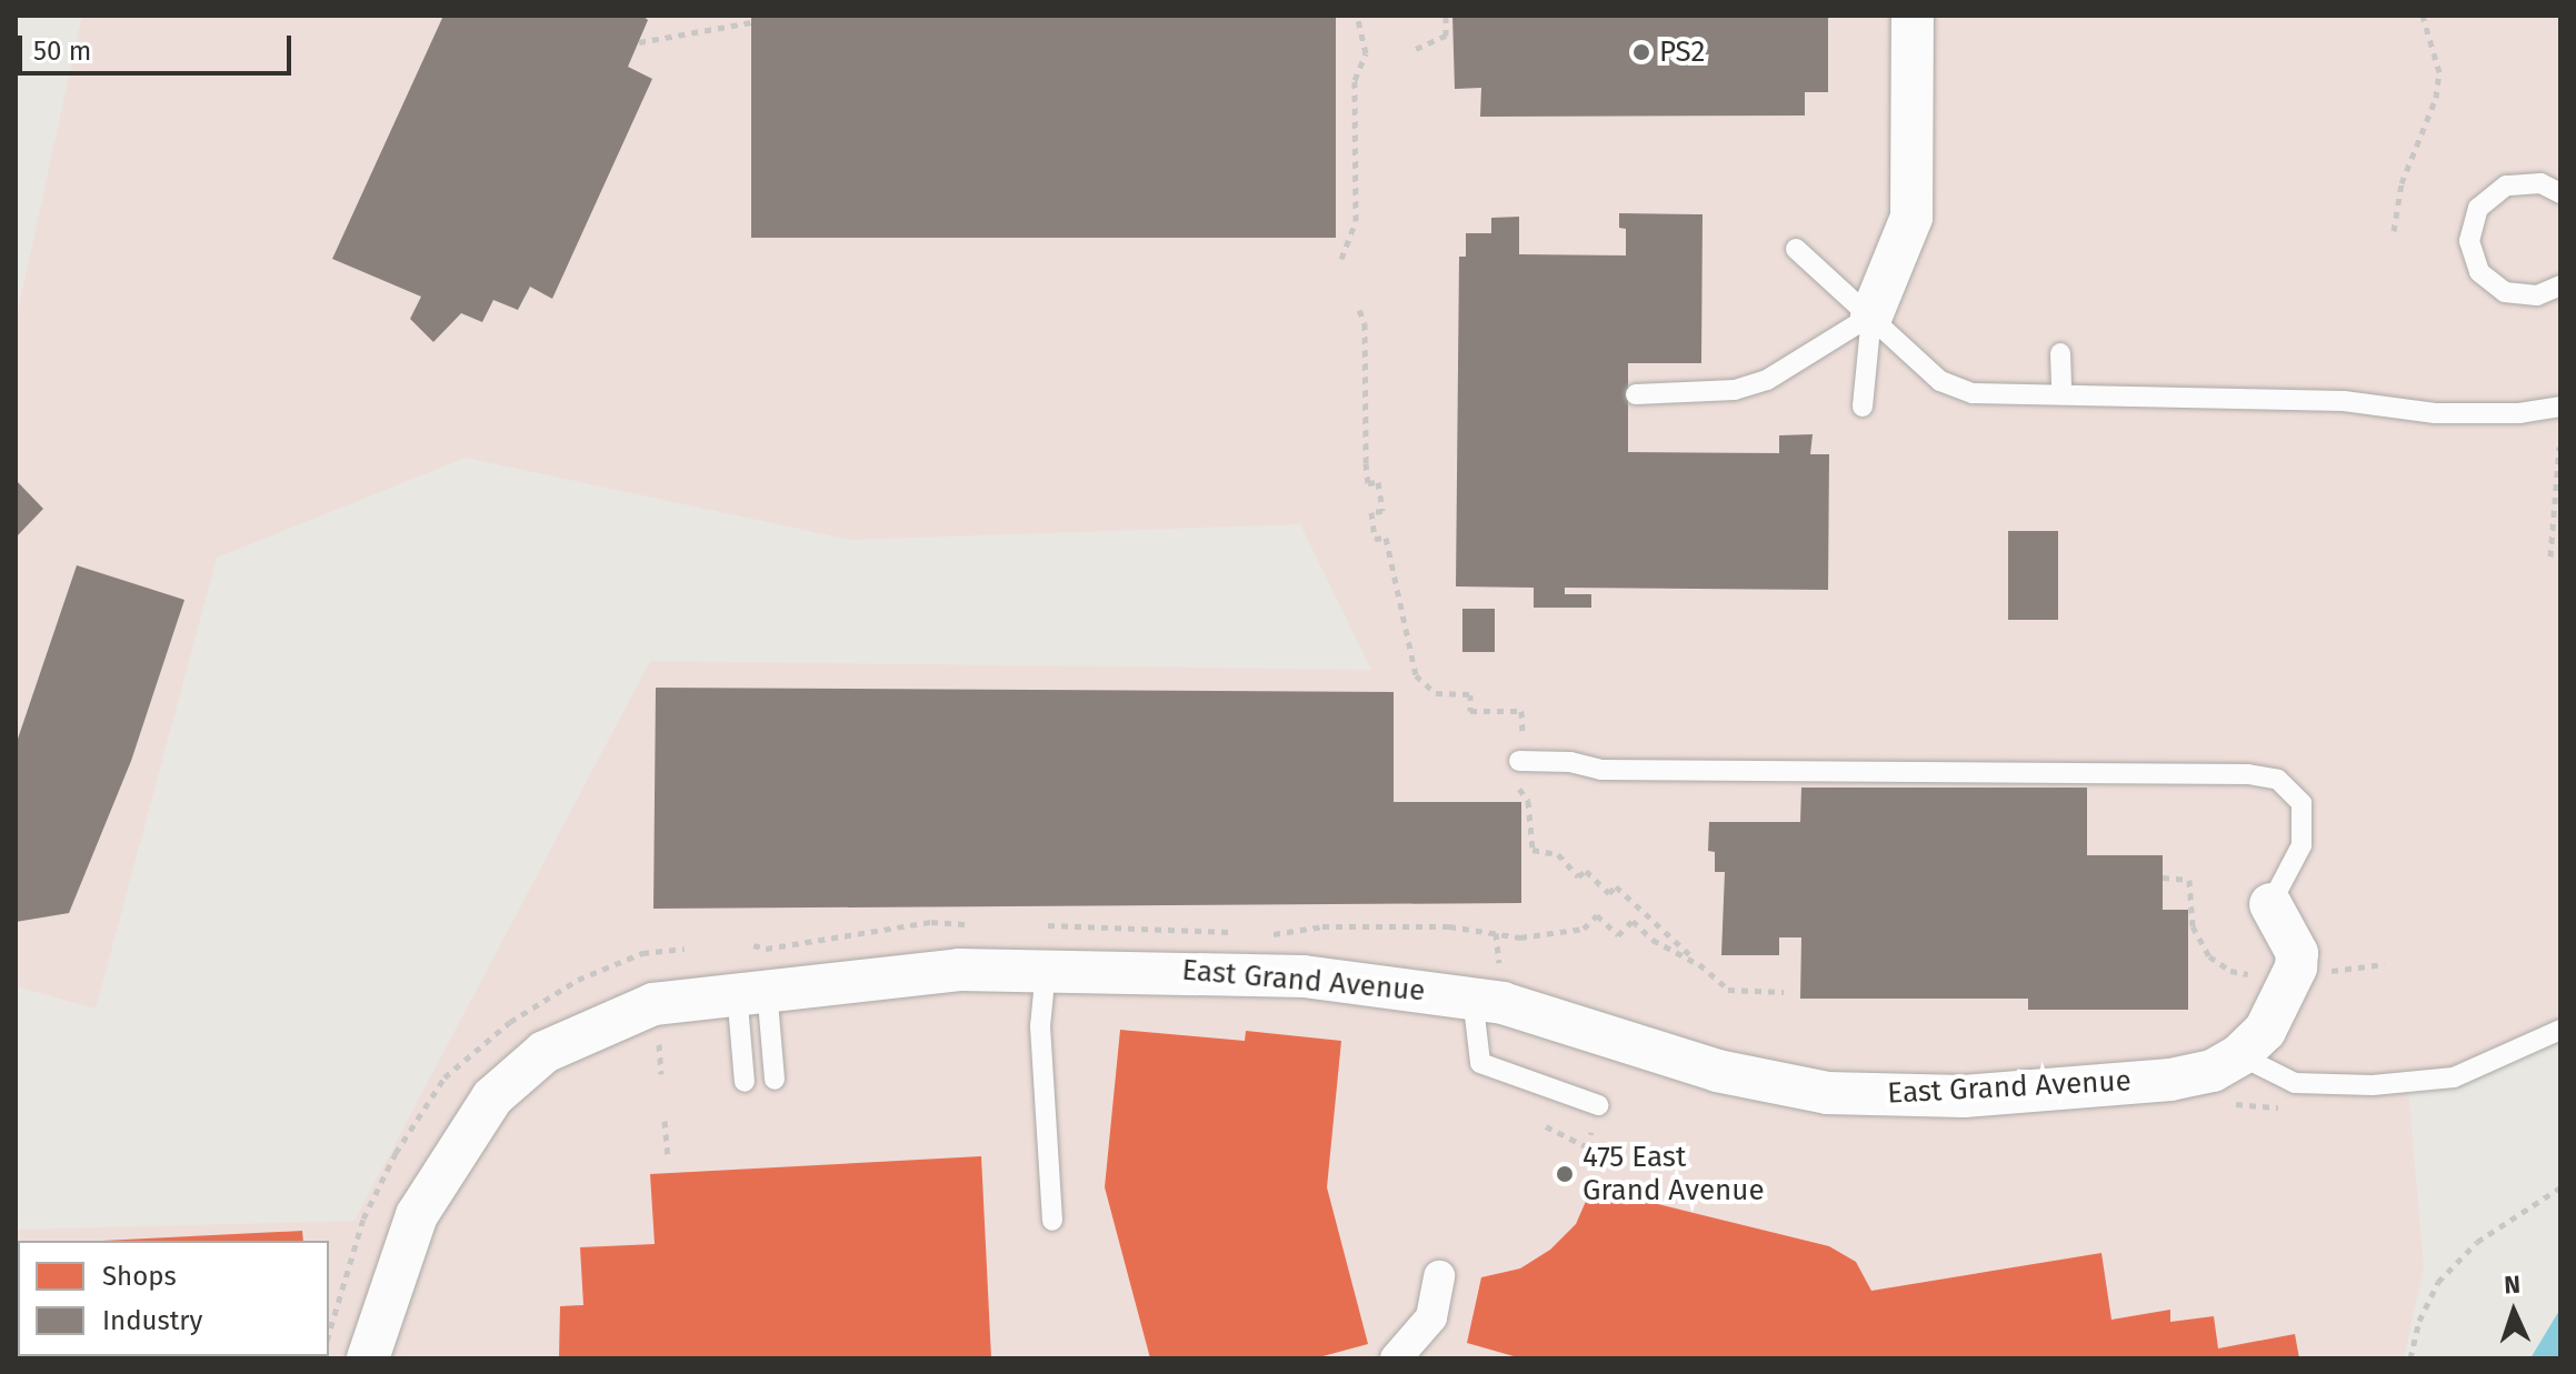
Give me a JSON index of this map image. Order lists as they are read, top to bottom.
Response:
{
  "streets": {
    "street": ["East Grand Avenue"]
  },
  "places": ["PS2", "475 East Grand Avenue"],
  "legend": ["Shops", "Industry"],
  "scale_bar": "50 m",
  "north": "top"
}
